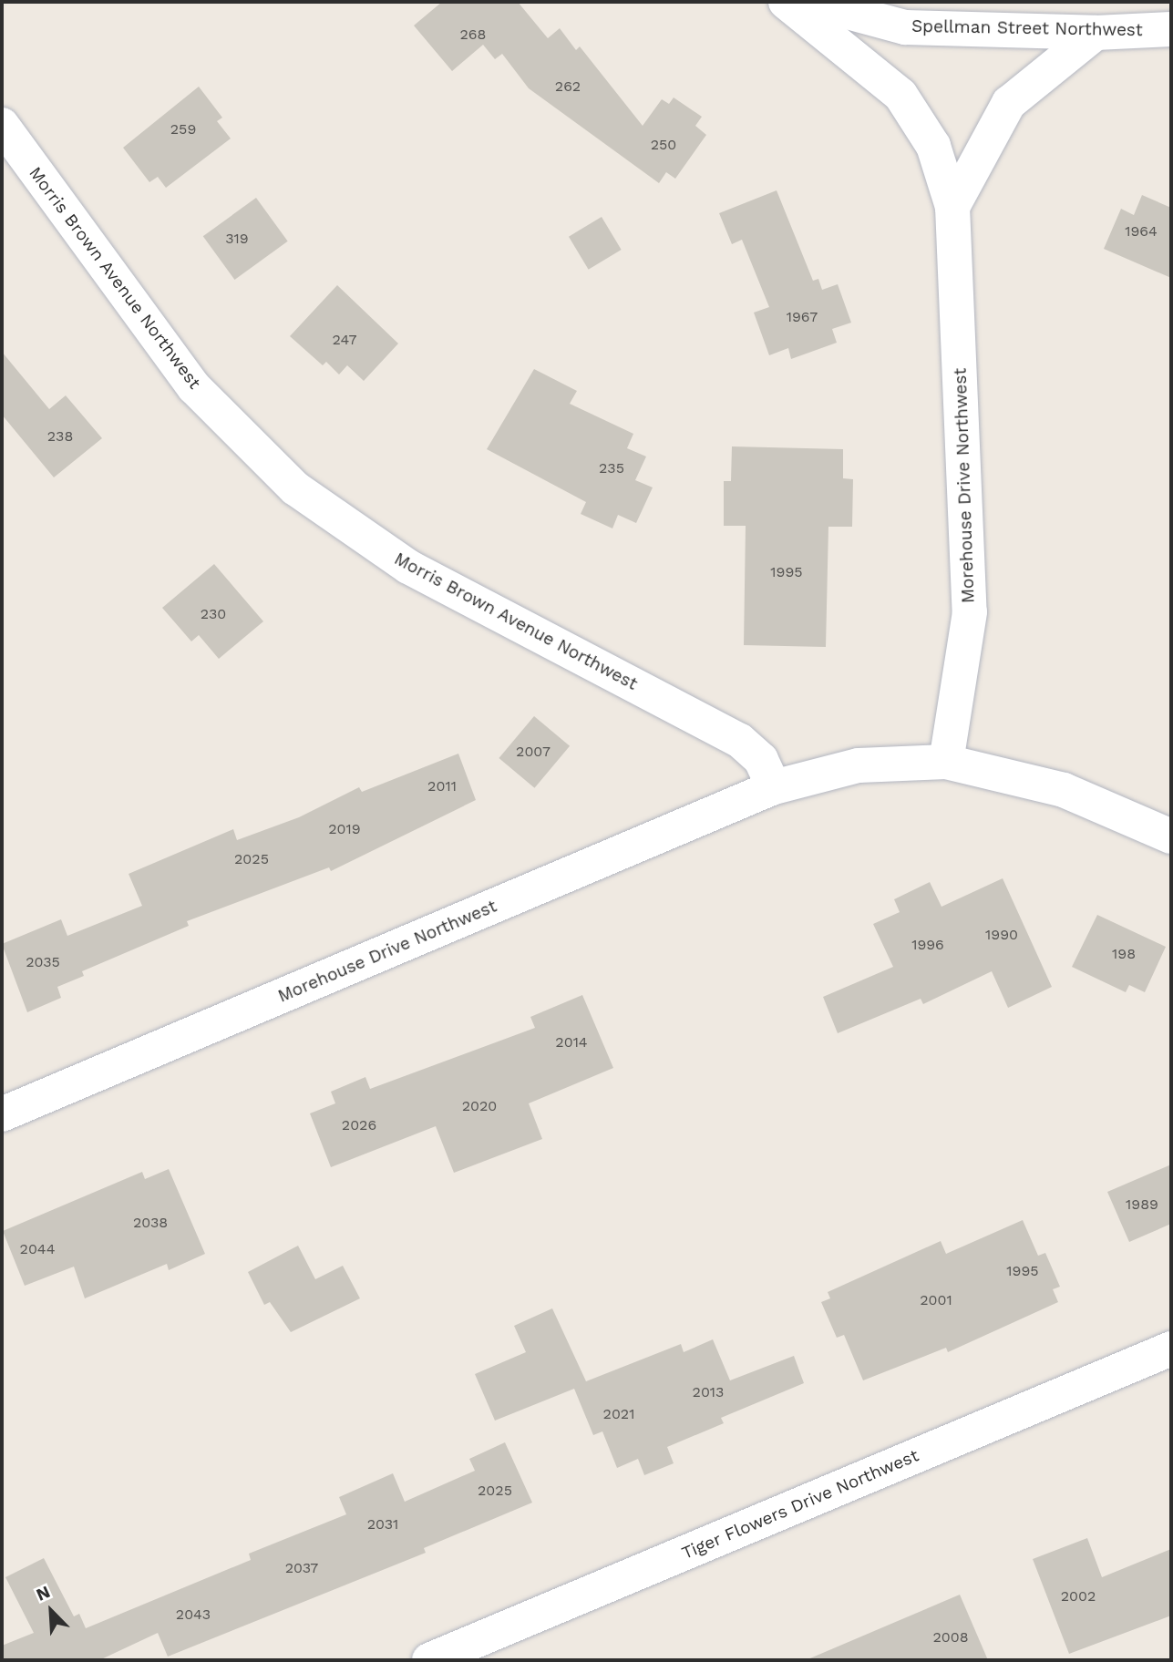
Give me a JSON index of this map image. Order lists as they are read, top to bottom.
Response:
{
  "streets": {
    "street": [
      "Spellman Street Northwest",
      "Morris Brown Avenue Northwest",
      "Morehouse Drive Northwest",
      "Tiger Flowers Drive Northwest"
    ]
  },
  "crossings": [
    ["Morris Brown Avenue Northwest", "Morehouse Drive Northwest"]
  ],
  "house_numbers": [
    "268",
    "262",
    "259",
    "250",
    "1964",
    "319",
    "1967",
    "247",
    "238",
    "235",
    "1995",
    "230",
    "2007",
    "2011",
    "2019",
    "2025",
    "1990",
    "1996",
    "198",
    "2035",
    "2014",
    "2020",
    "2026",
    "1989",
    "2038",
    "2044",
    "1995",
    "2001",
    "2013",
    "2021",
    "2025",
    "2031",
    "2037",
    "2002",
    "2043",
    "2008"
  ],
  "north": "top left"
}
